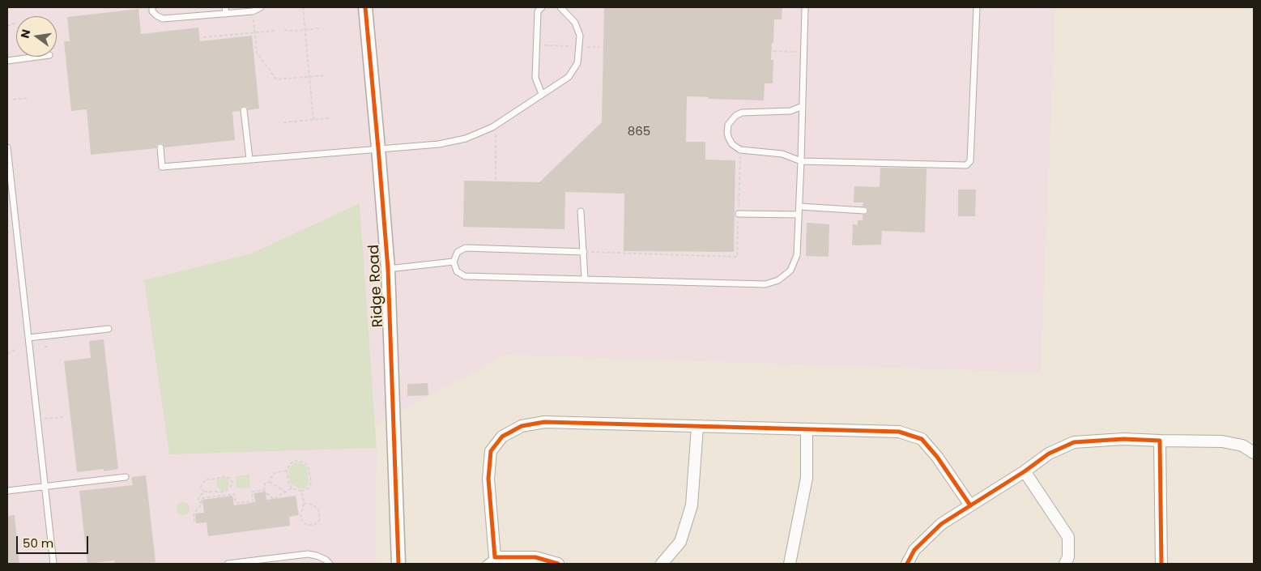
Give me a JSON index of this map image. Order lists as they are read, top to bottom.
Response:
{
  "streets": {
    "street": ["Ridge Road"]
  },
  "house_numbers": ["865"],
  "scale_bar": "50 m",
  "north": "left"
}
